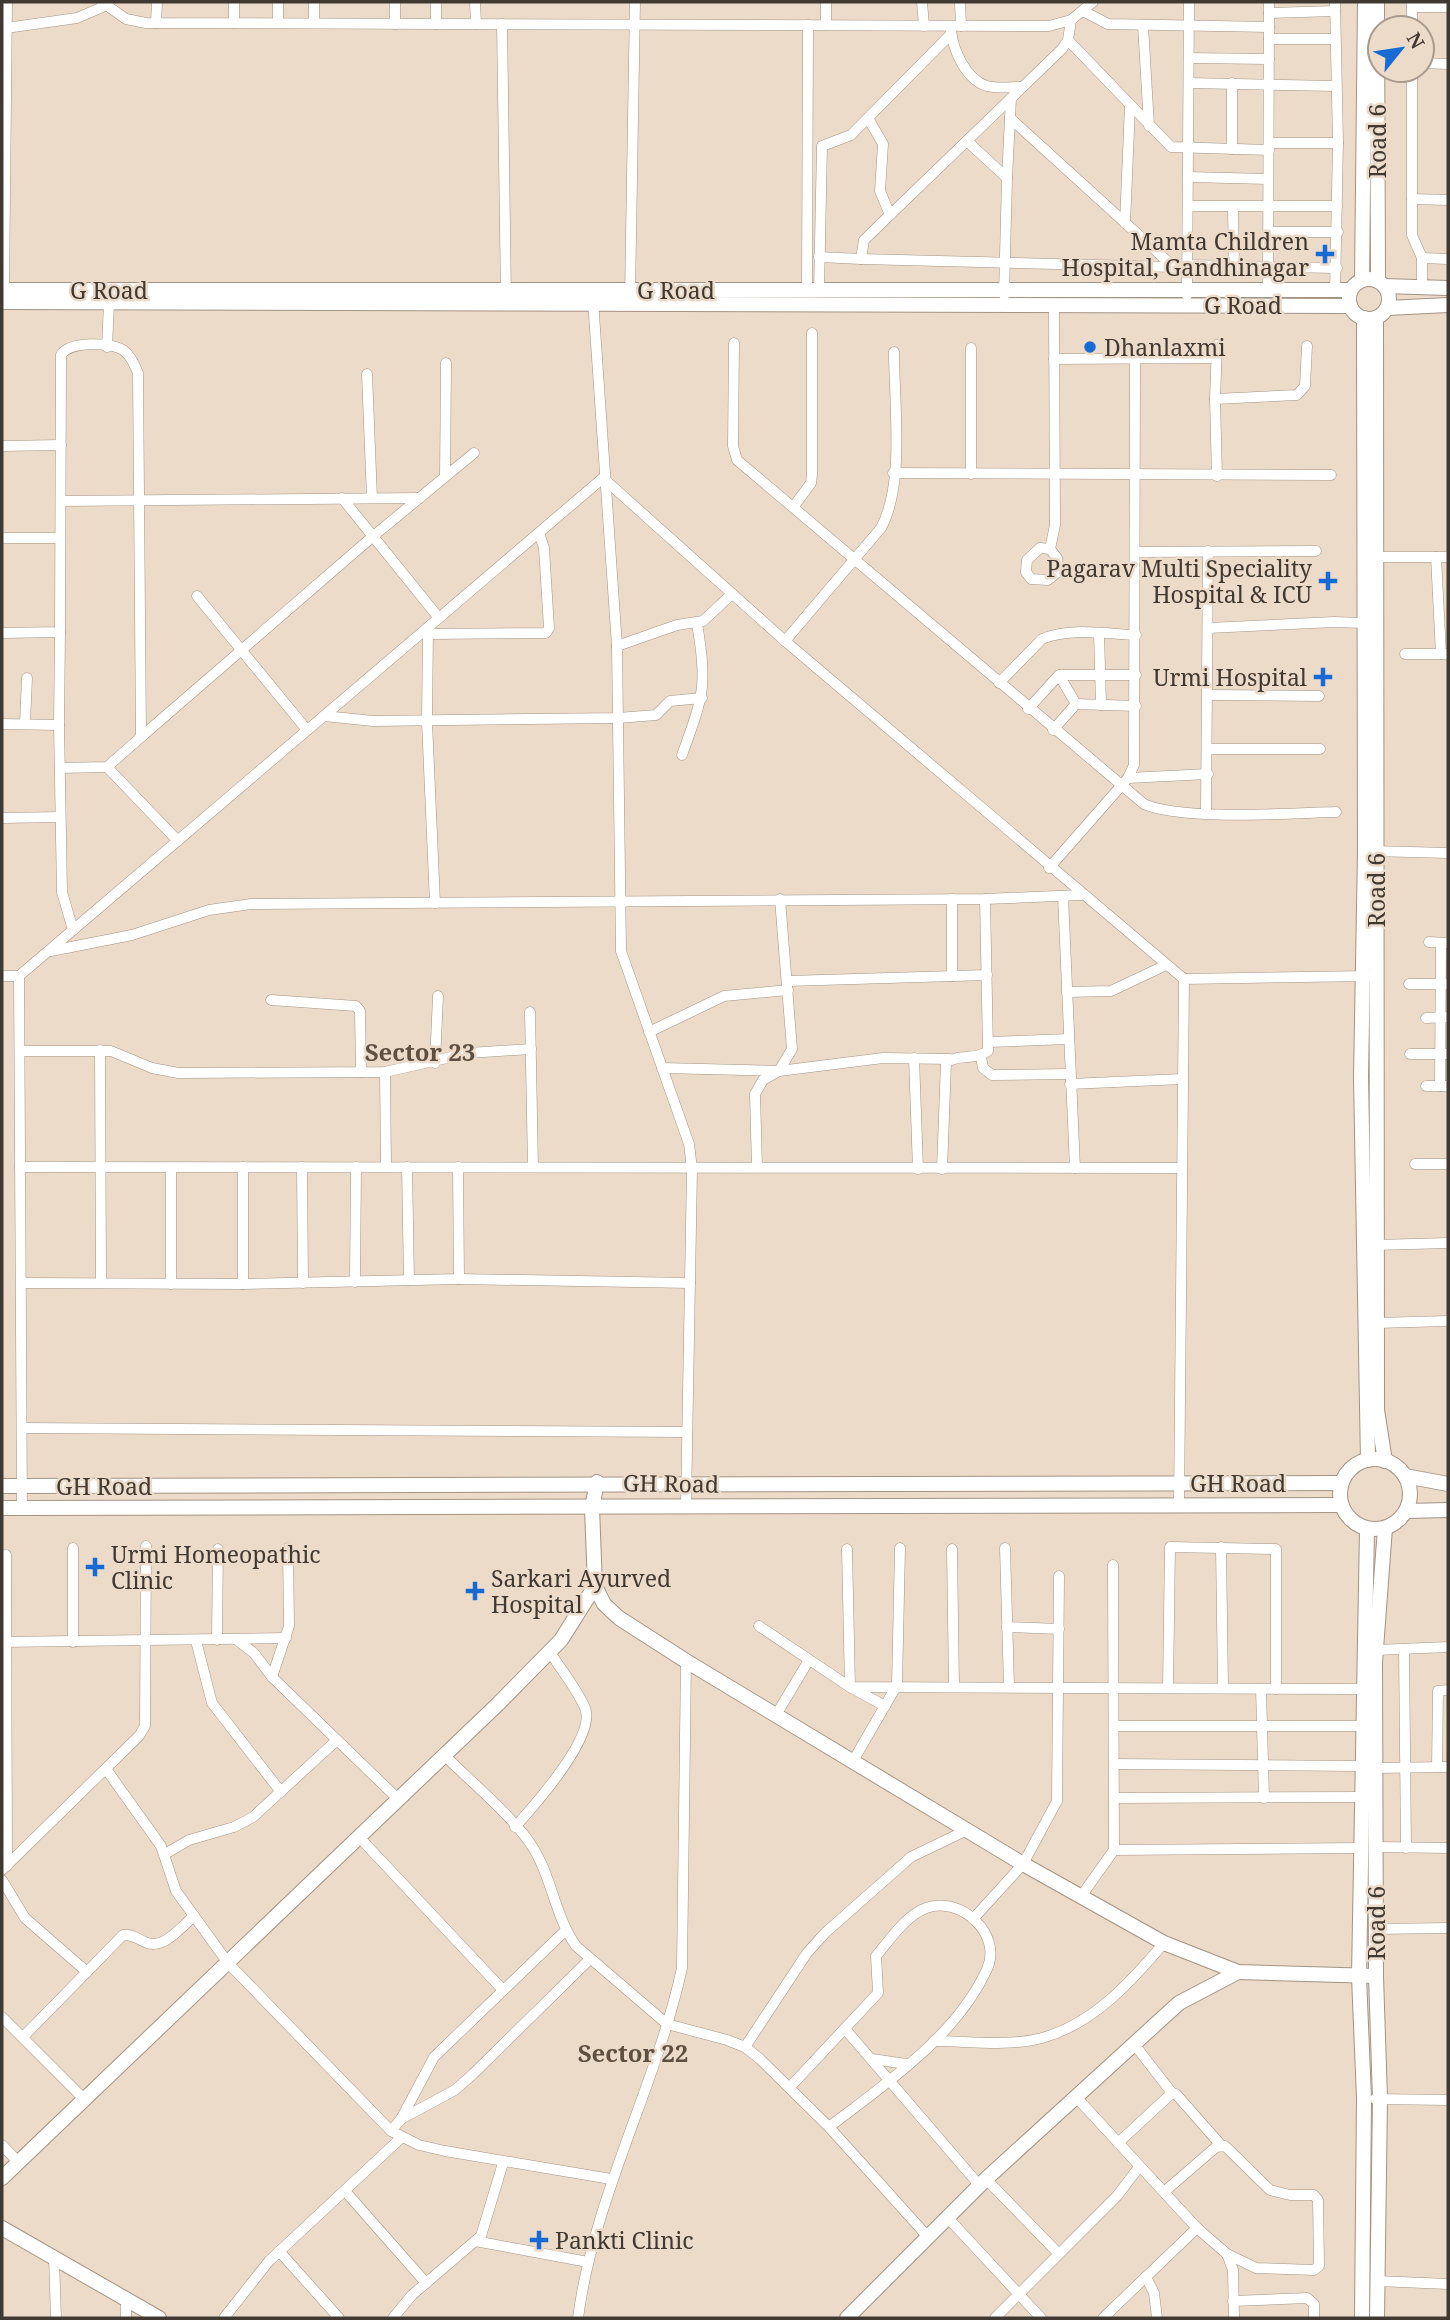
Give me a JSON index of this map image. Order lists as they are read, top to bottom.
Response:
{
  "streets": {
    "street": ["Road 6", "G Road", "GH Road"]
  },
  "crossings": [
    ["Road 6", "G Road"],
    ["Road 6", "GH Road"]
  ],
  "districts": ["Sector 23", "Sector 22"],
  "places": {
    "health": [
      "Mamta Children Hospital, Gandhinagar",
      "Pagarav Multi Speciality Hospital & ICU",
      "Urmi Hospital",
      "Urmi Homeopathic Clinic",
      "Sarkari Ayurved Hospital",
      "Pankti Clinic"
    ],
    "other": ["Dhanlaxmi"]
  },
  "north": "top right"
}
